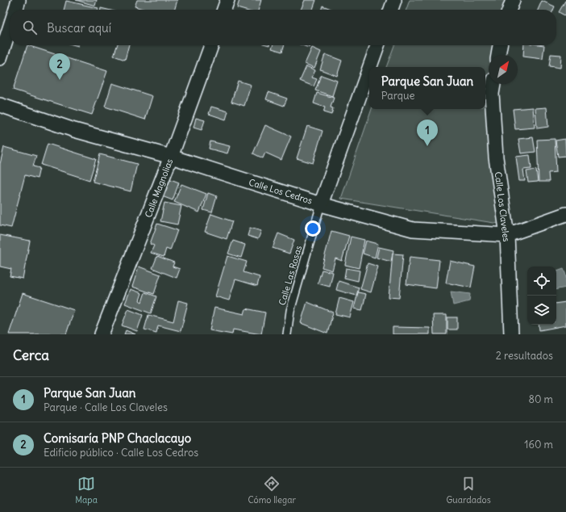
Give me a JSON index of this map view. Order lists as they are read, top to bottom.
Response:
{
  "streets": {
    "street": ["Calle Magnolias", "Calle Los Cedros", "Calle Los Claveles"],
    "lane": ["Calle Las Rosas"]
  },
  "crossings": [
    ["Calle Magnolias", "Calle Los Cedros"],
    ["Calle Los Cedros", "Calle Los Claveles"],
    ["Calle Los Cedros", "Calle Las Rosas"]
  ],
  "north": "top right",
  "page": {
    "search": "Buscar aquí",
    "pins": ["2", "1"],
    "popup": ["Parque San Juan", "Parque"],
    "heading": ["Cerca", "2 resultados"],
    "list": [
      {
        "mark": "1",
        "name": "Parque San Juan",
        "note": "Parque · Calle Los Claveles",
        "value": "80 m"
      },
      {
        "mark": "2",
        "name": "Comisaría PNP Chaclacayo",
        "note": "Edificio público · Calle Los Cedros",
        "value": "160 m"
      }
    ],
    "nav": ["Mapa", "Cómo llegar", "Guardados"]
  }
}
